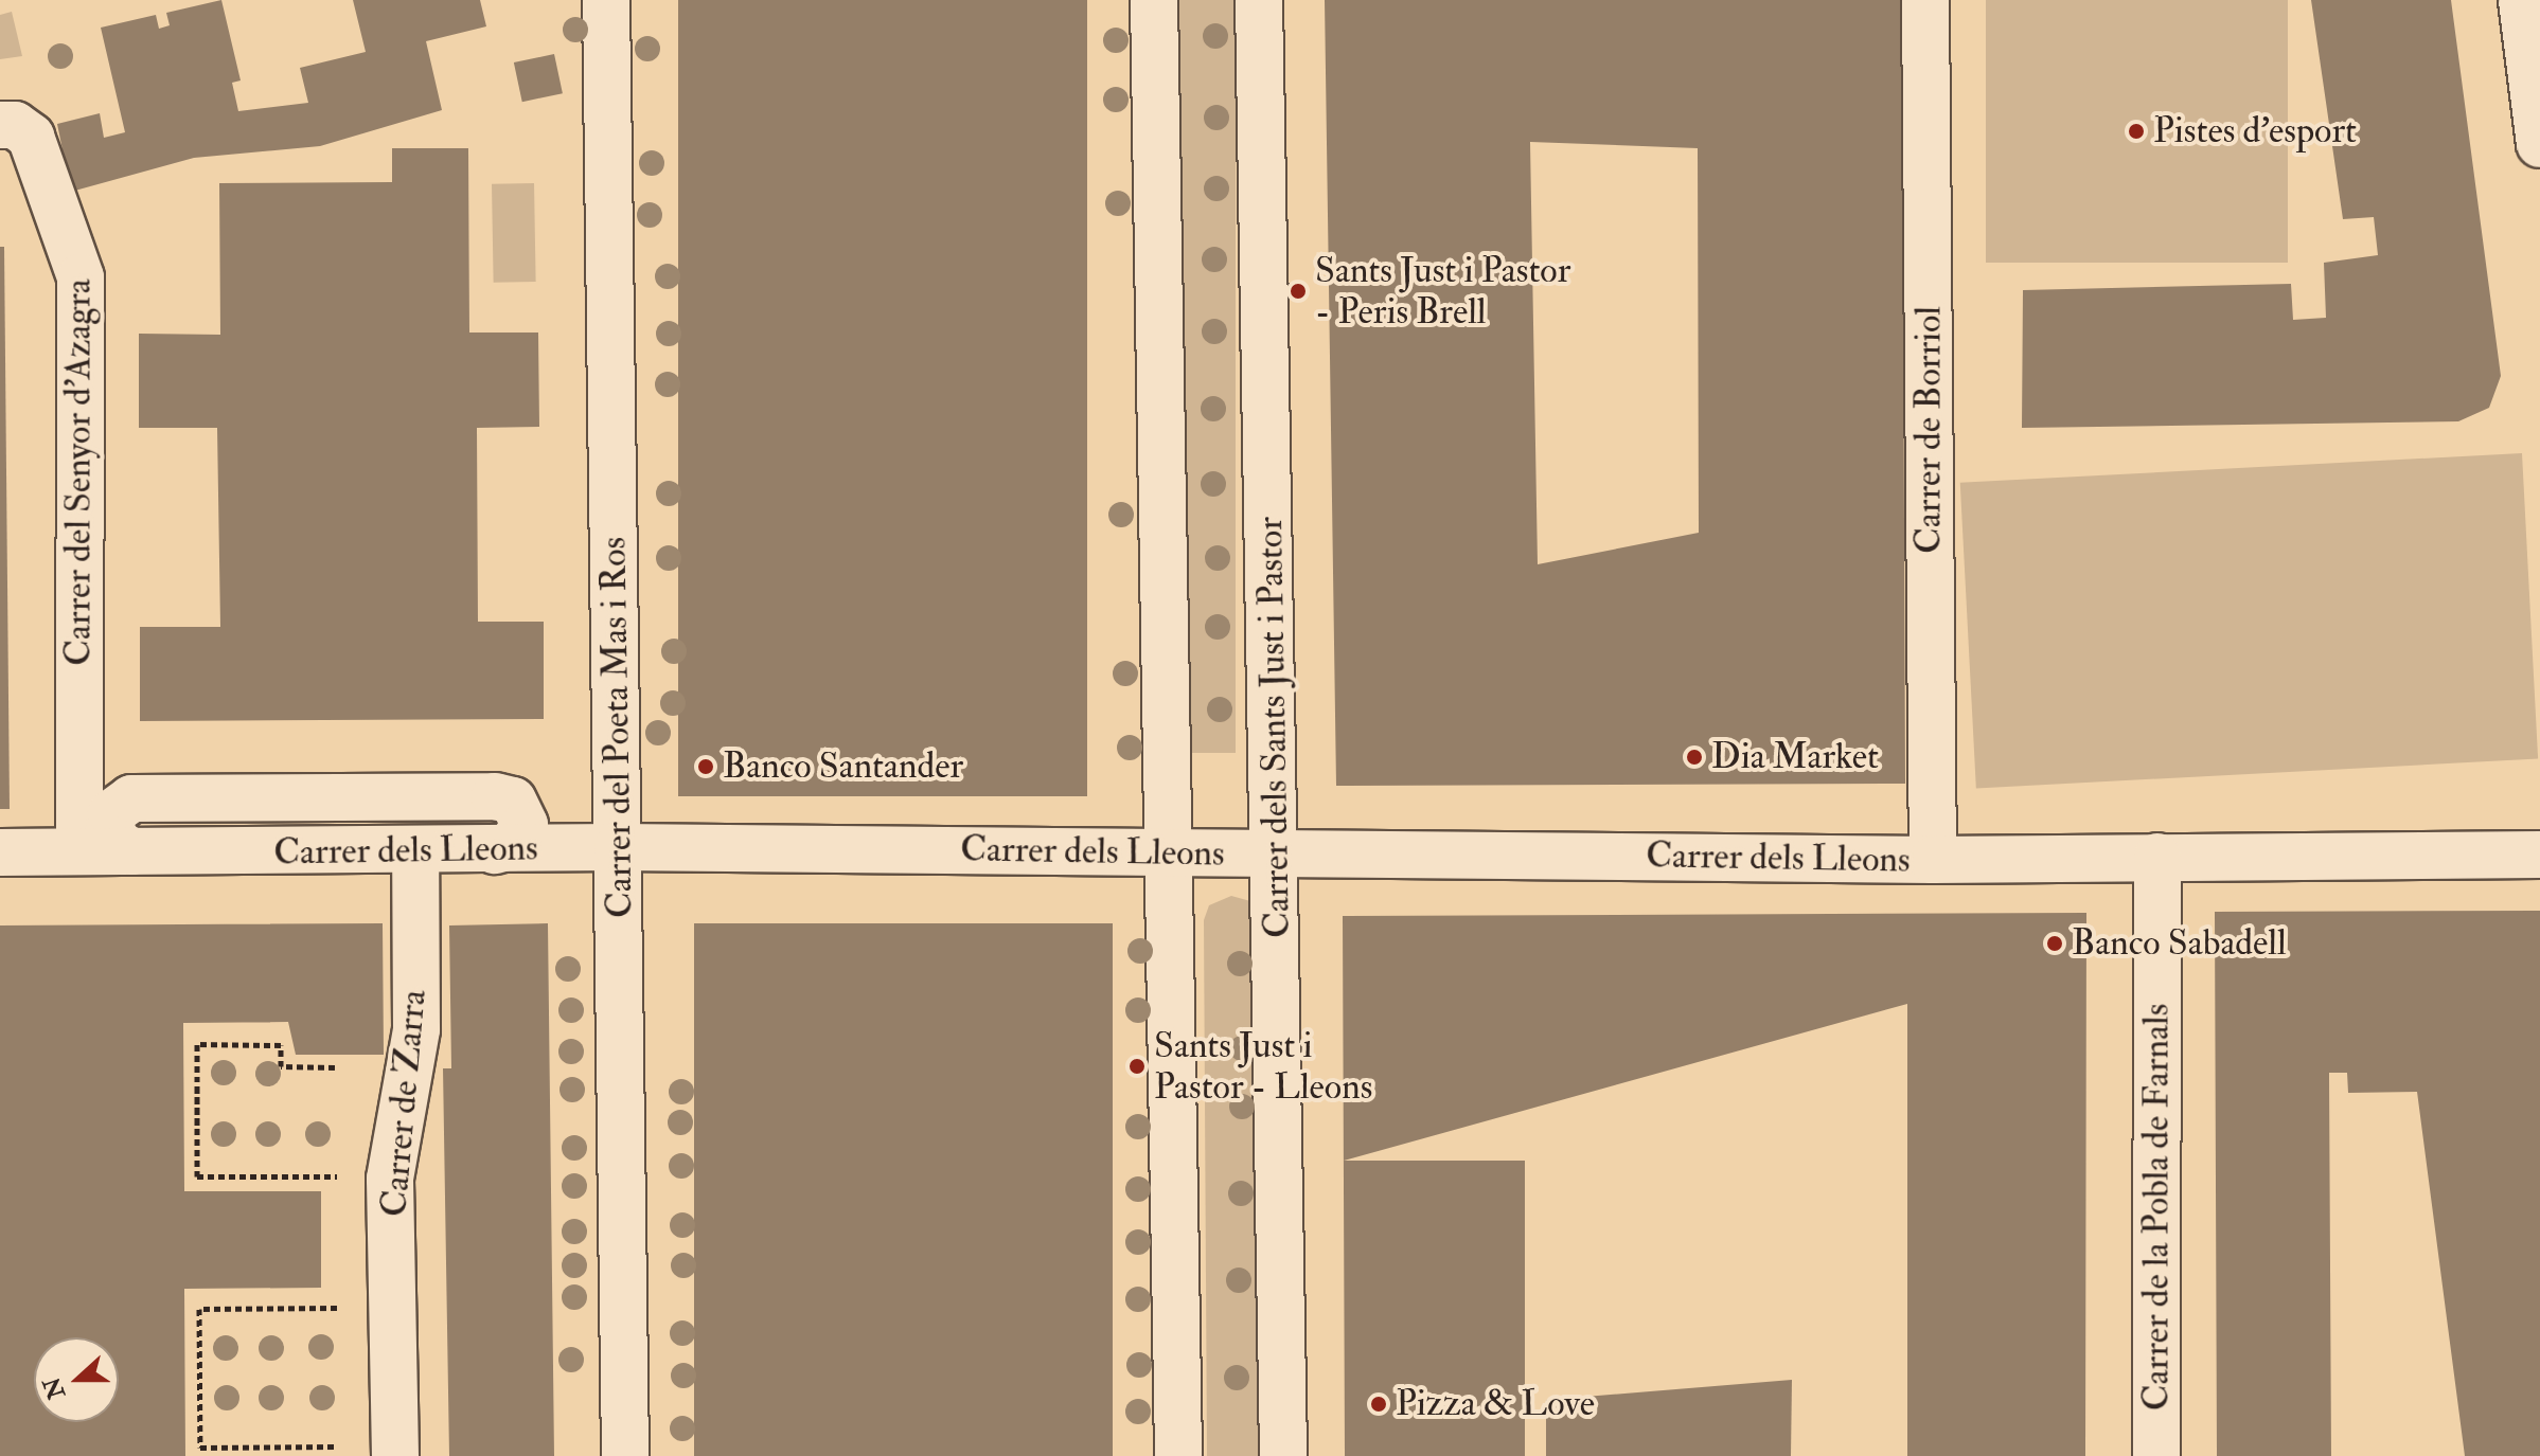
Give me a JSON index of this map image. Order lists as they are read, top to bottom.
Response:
{
  "streets": {
    "street": [
      "Carrer de Borriol",
      "Carrer del Senyor d'Azagra",
      "Carrer del Poeta Mas i Ros",
      "Carrer dels Sants Just i Pastor",
      "Carrer dels Lleons",
      "Carrer de Zarra",
      "Carrer de la Pobla de Farnals"
    ]
  },
  "crossings": [
    ["Carrer de Borriol", "Carrer dels Lleons"],
    ["Carrer del Senyor d'Azagra", "Carrer dels Lleons"],
    ["Carrer del Poeta Mas i Ros", "Carrer dels Lleons"],
    ["Carrer dels Sants Just i Pastor", "Carrer dels Lleons"],
    ["Carrer dels Lleons", "Carrer de Zarra"],
    ["Carrer dels Lleons", "Carrer de la Pobla de Farnals"]
  ],
  "places": [
    "Pistes d'esport",
    "Sants Just i Pastor - Peris Brell",
    "Dia Market",
    "Banco Santander",
    "Banco Sabadell",
    "Sants Just i Pastor - Lleons",
    "Pizza & Love"
  ],
  "north": "left"
}
